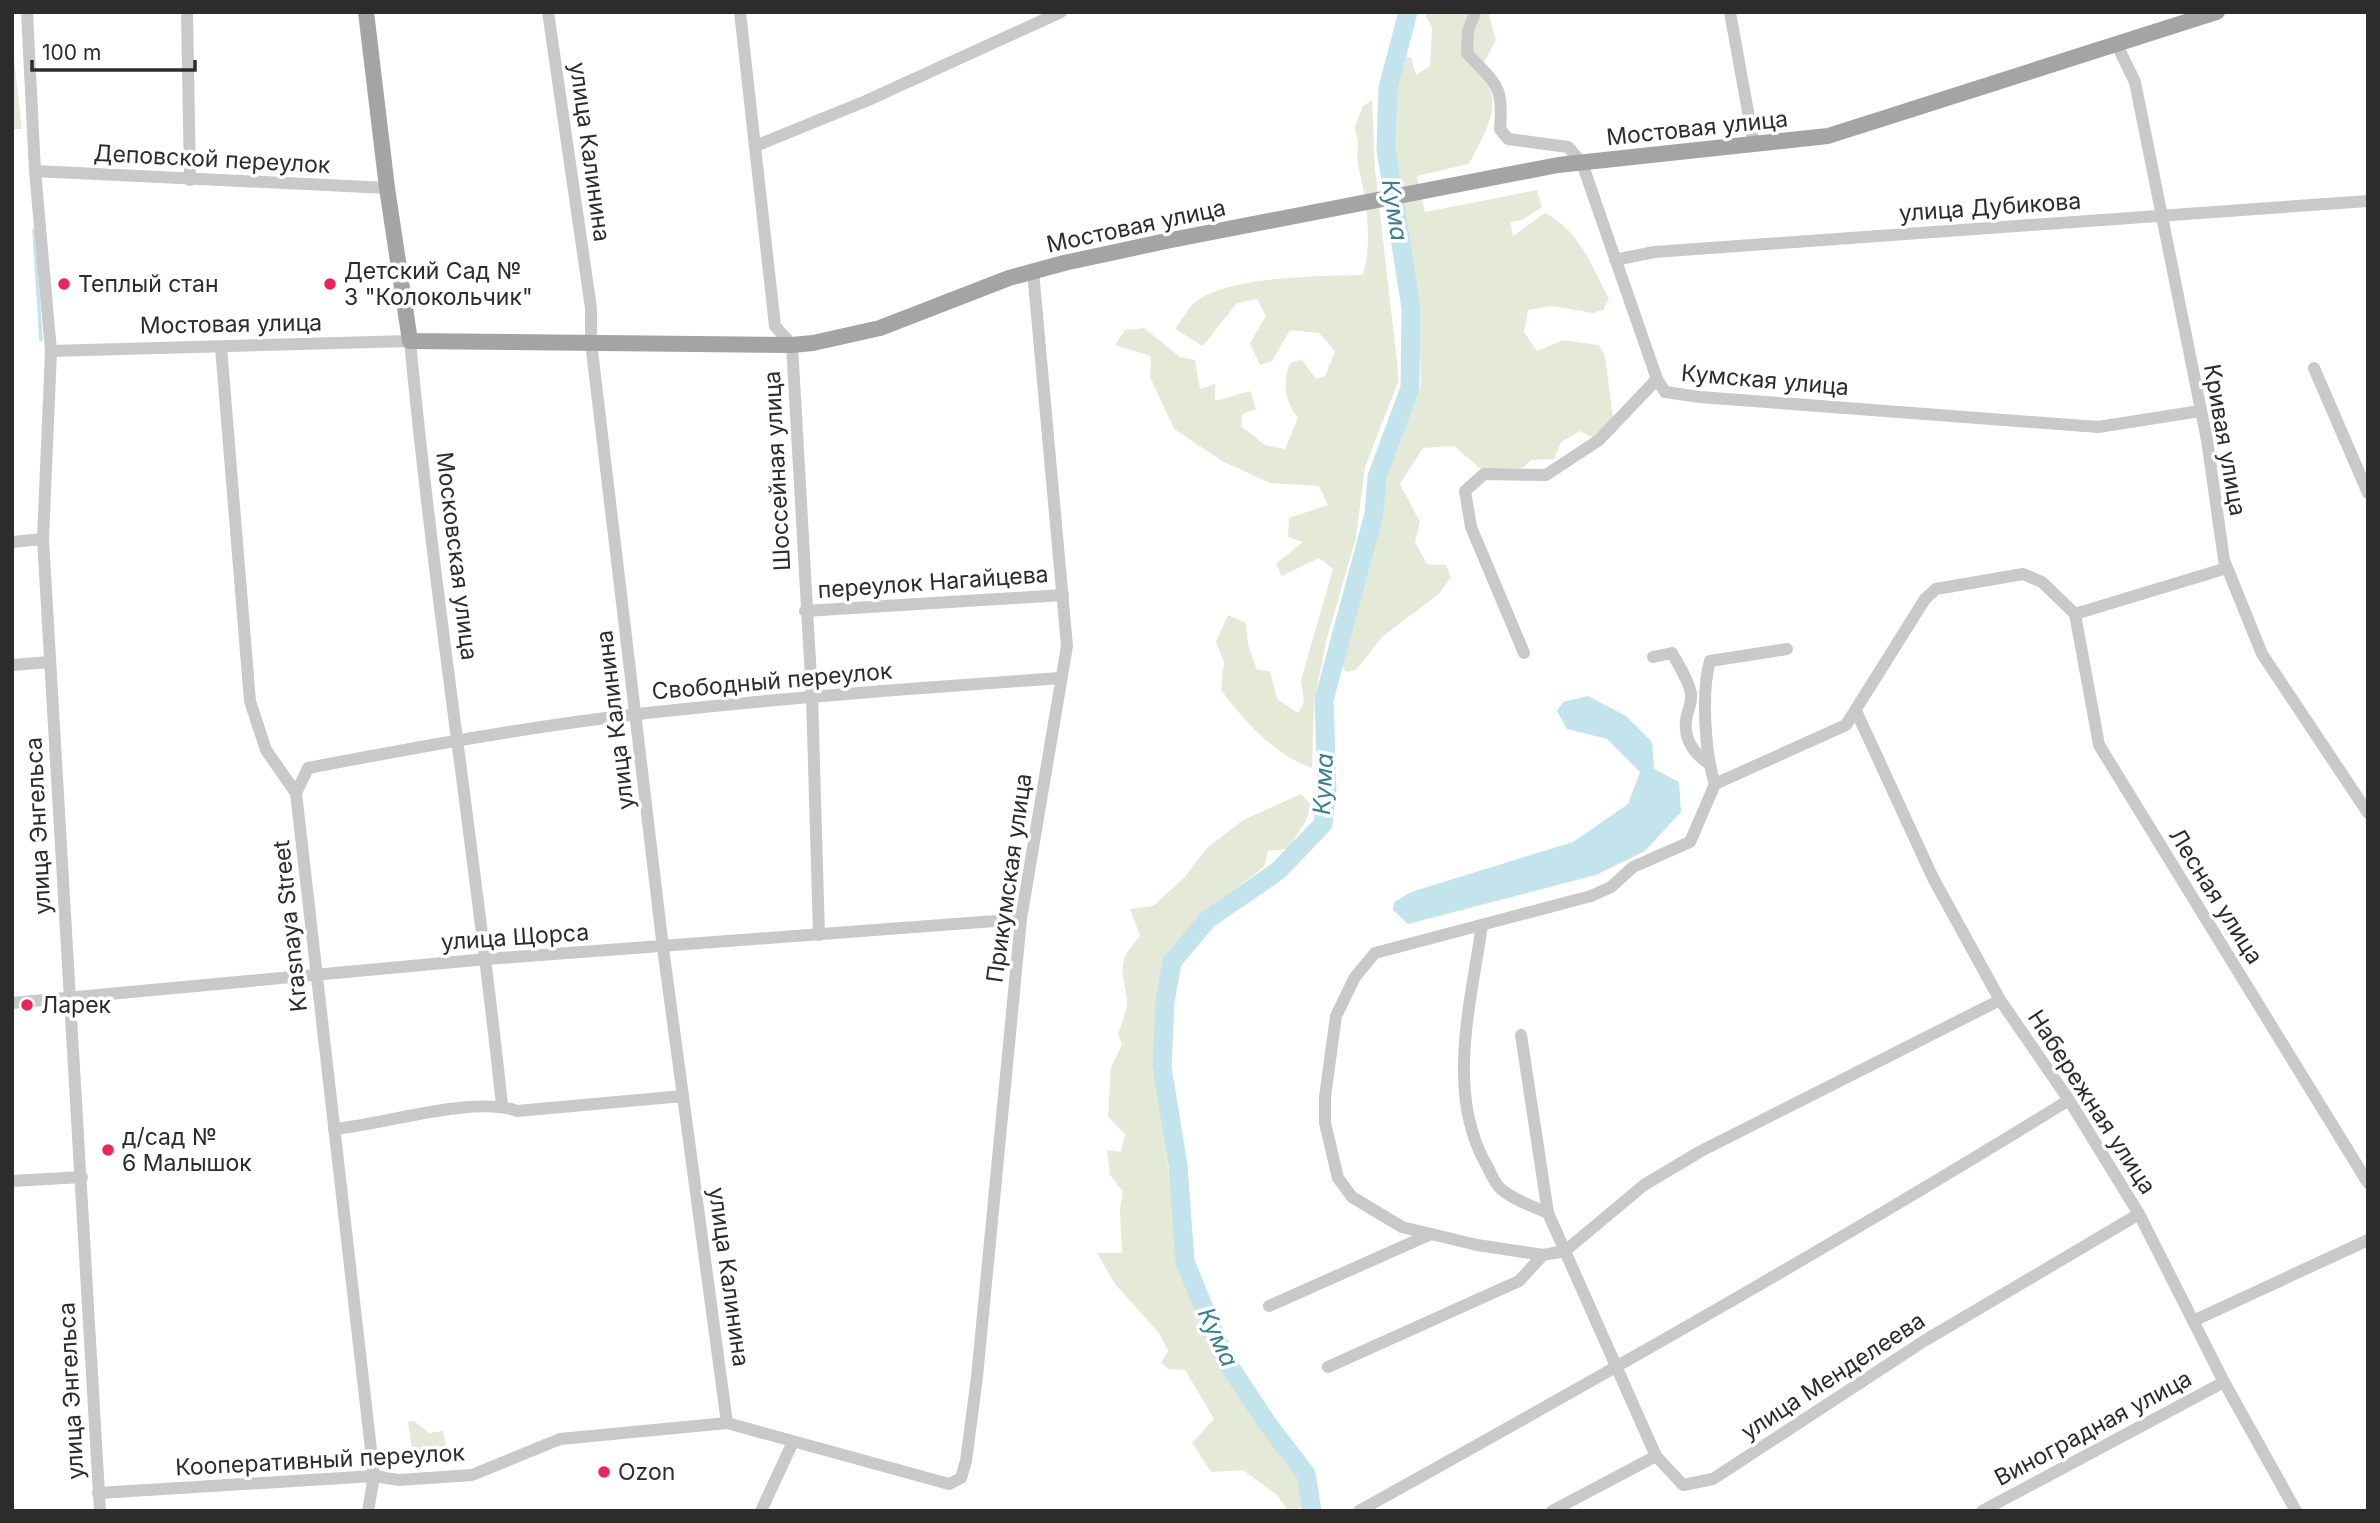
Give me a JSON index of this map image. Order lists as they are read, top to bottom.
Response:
{
  "streets": {
    "main road": ["Мостовая улица", "Московская улица"],
    "street": [
      "улица Калинина",
      "Деповской переулок",
      "улица Дубикова",
      "Кумская улица",
      "Кривая улица",
      "Шоссейная улица",
      "переулок Нагайцева",
      "Свободный переулок",
      "улица Энгельса",
      "Прикумская улица",
      "Лесная улица",
      "Krasnaya Street",
      "улица Щорса",
      "Набережная улица",
      "улица Менделеева",
      "Виноградная улица",
      "Кооперативный переулок"
    ]
  },
  "crossings": [
    ["Мостовая улица", "улица Калинина"],
    ["Мостовая улица", "Кривая улица"],
    ["Мостовая улица", "Шоссейная улица"],
    ["Мостовая улица", "Московская улица"],
    ["Мостовая улица", "улица Энгельса"],
    ["Мостовая улица", "Прикумская улица"],
    ["Мостовая улица", "Krasnaya Street"],
    ["улица Калинина", "Свободный переулок"],
    ["улица Калинина", "улица Щорса"],
    ["улица Калинина", "Кооперативный переулок"],
    ["Деповской переулок", "Московская улица"],
    ["Деповской переулок", "улица Энгельса"],
    ["улица Дубикова", "Кривая улица"],
    ["Кумская улица", "Кривая улица"],
    ["Шоссейная улица", "переулок Нагайцева"],
    ["Шоссейная улица", "Свободный переулок"],
    ["Шоссейная улица", "улица Щорса"],
    ["Московская улица", "Свободный переулок"],
    ["Московская улица", "улица Щорса"],
    ["переулок Нагайцева", "Прикумская улица"],
    ["Свободный переулок", "Прикумская улица"],
    ["Свободный переулок", "Krasnaya Street"],
    ["улица Энгельса", "улица Щорса"],
    ["улица Энгельса", "Кооперативный переулок"],
    ["Прикумская улица", "улица Щорса"],
    ["Прикумская улица", "Кооперативный переулок"],
    ["Krasnaya Street", "улица Щорса"],
    ["Krasnaya Street", "Кооперативный переулок"],
    ["Набережная улица", "улица Менделеева"],
    ["Набережная улица", "Виноградная улица"]
  ],
  "water": ["Кума"],
  "places": [
    "Теплый стан",
    "Детский Сад № 3 \"Колокольчик\"",
    "Ларек",
    "д/сад № 6 Малышок",
    "Ozon"
  ],
  "scale_bar": "100 m"
}
